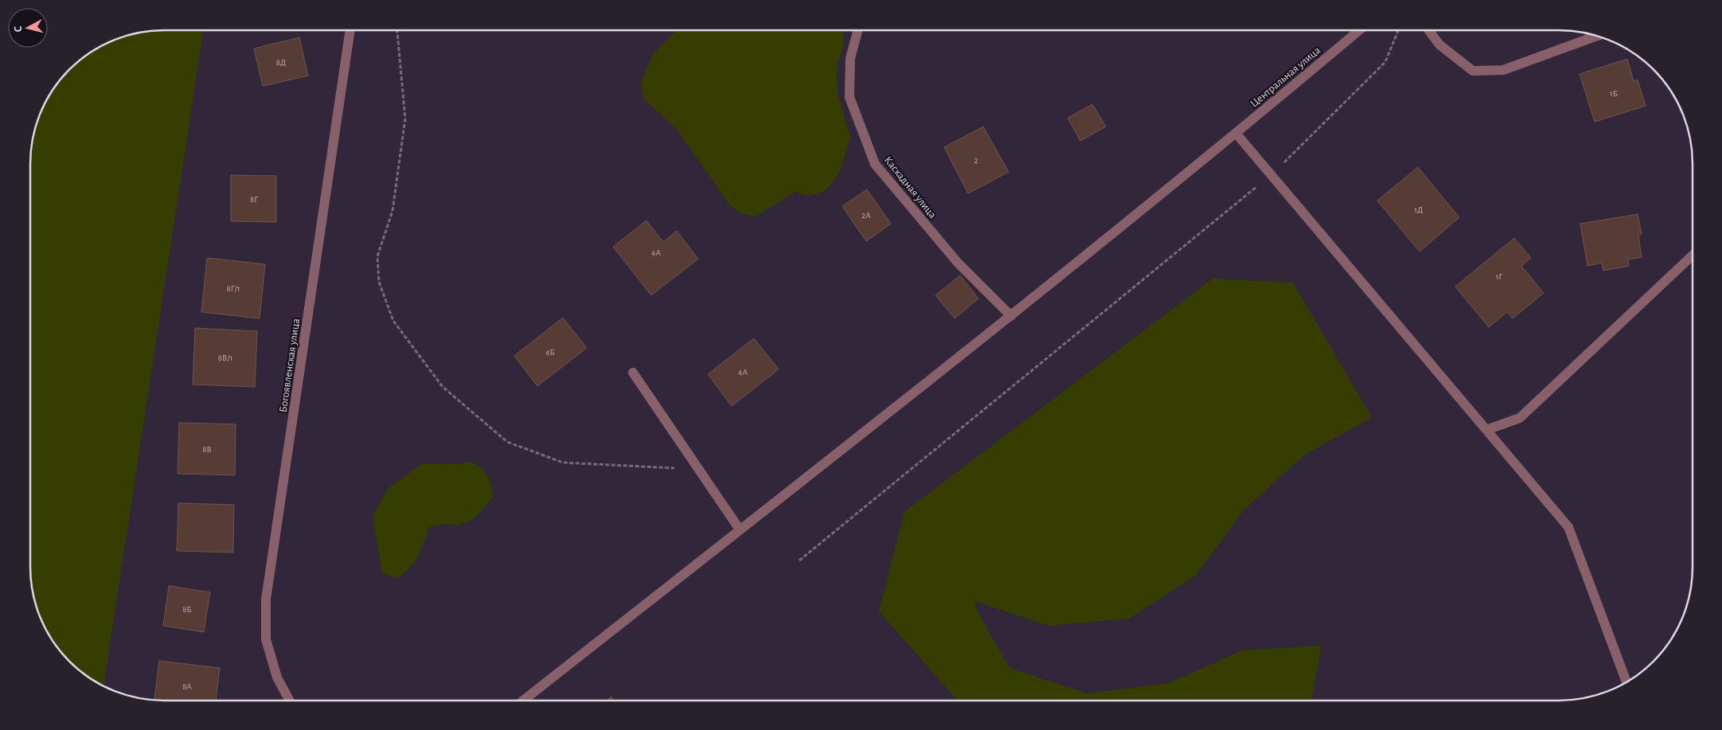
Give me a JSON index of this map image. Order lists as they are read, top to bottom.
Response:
{
  "streets": {
    "street": ["Центральная улица", "Каскадная улица", "Богоявленская улица"]
  },
  "crossings": [
    ["Центральная улица", "Каскадная улица"]
  ],
  "house_numbers": [
    "8Д",
    "1Б",
    "2",
    "8Г",
    "1Д",
    "2А",
    "4А",
    "1Г",
    "8Г/1",
    "4Б",
    "8В/1",
    "4А",
    "8В",
    "8Б",
    "8А"
  ],
  "north": "left"
}
